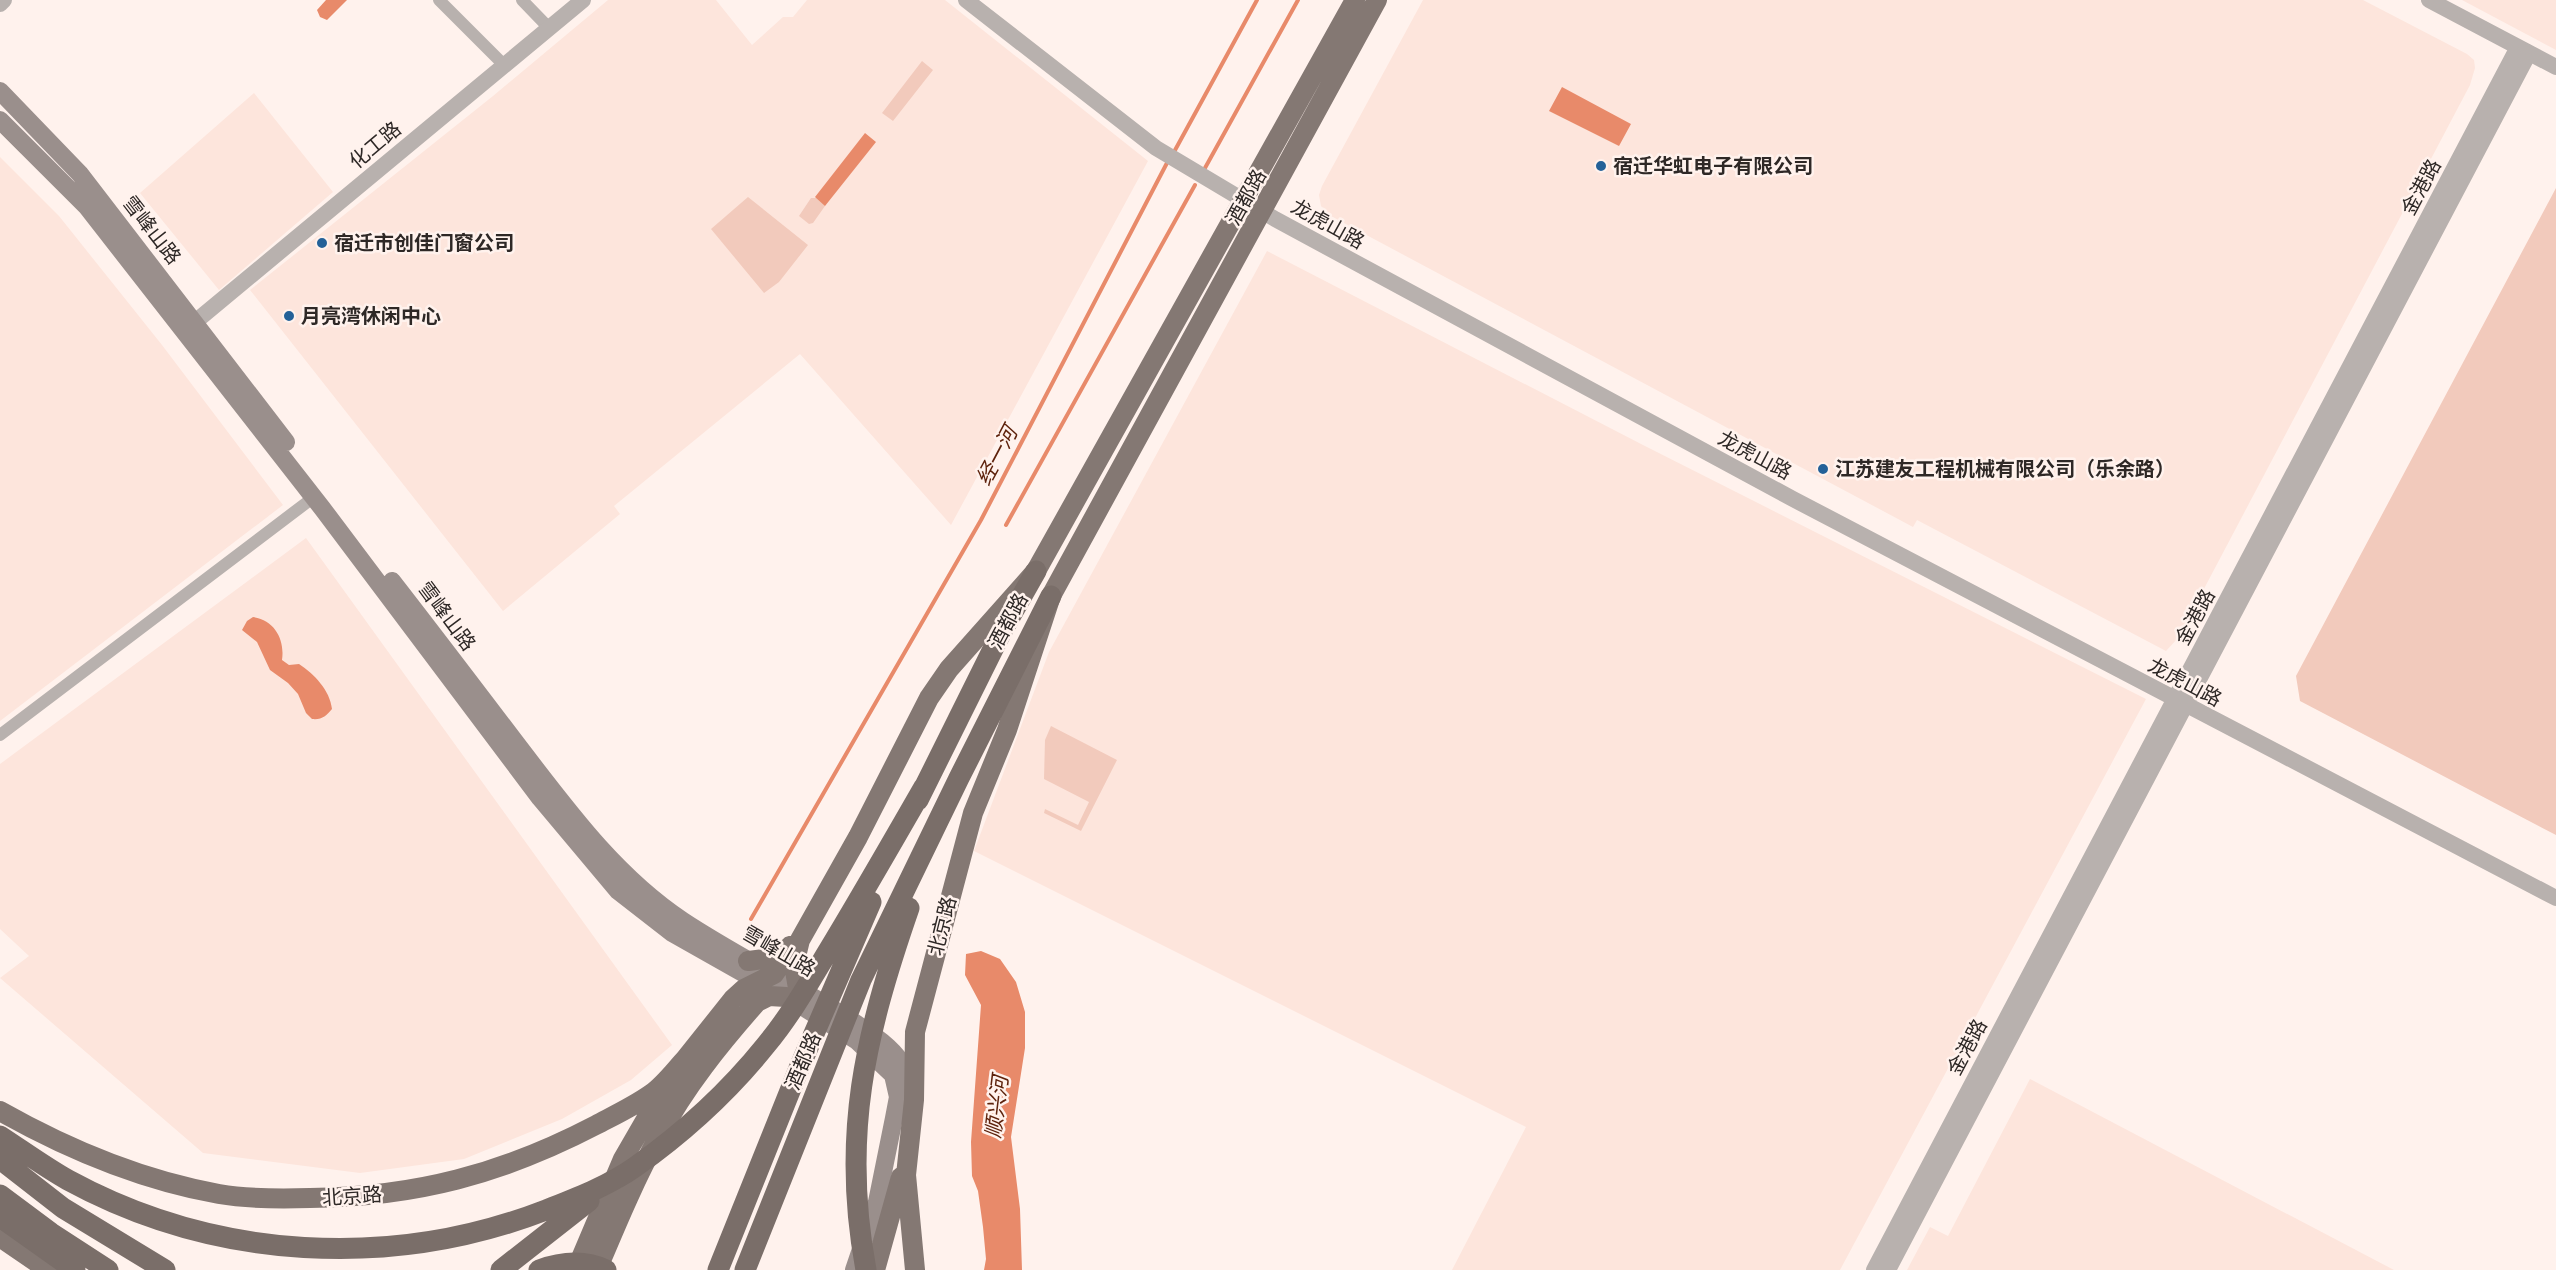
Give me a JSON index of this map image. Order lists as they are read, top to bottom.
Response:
{
  "streets": {
    "highway": ["酒都路"],
    "main road": ["雪峰山路", "北京路"],
    "street": ["化工路", "金港路", "龙虎山路"]
  },
  "crossings": [
    ["化工路", "雪峰山路"],
    ["金港路", "龙虎山路"],
    ["酒都路", "龙虎山路"],
    ["酒都路", "北京路"],
    ["雪峰山路", "北京路"]
  ],
  "water": ["经一河", "顺兴河"],
  "places": [
    "宿迁华虹电子有限公司",
    "宿迁市创佳门窗公司",
    "月亮湾休闲中心",
    "江苏建友工程机械有限公司（乐余路）"
  ]
}
